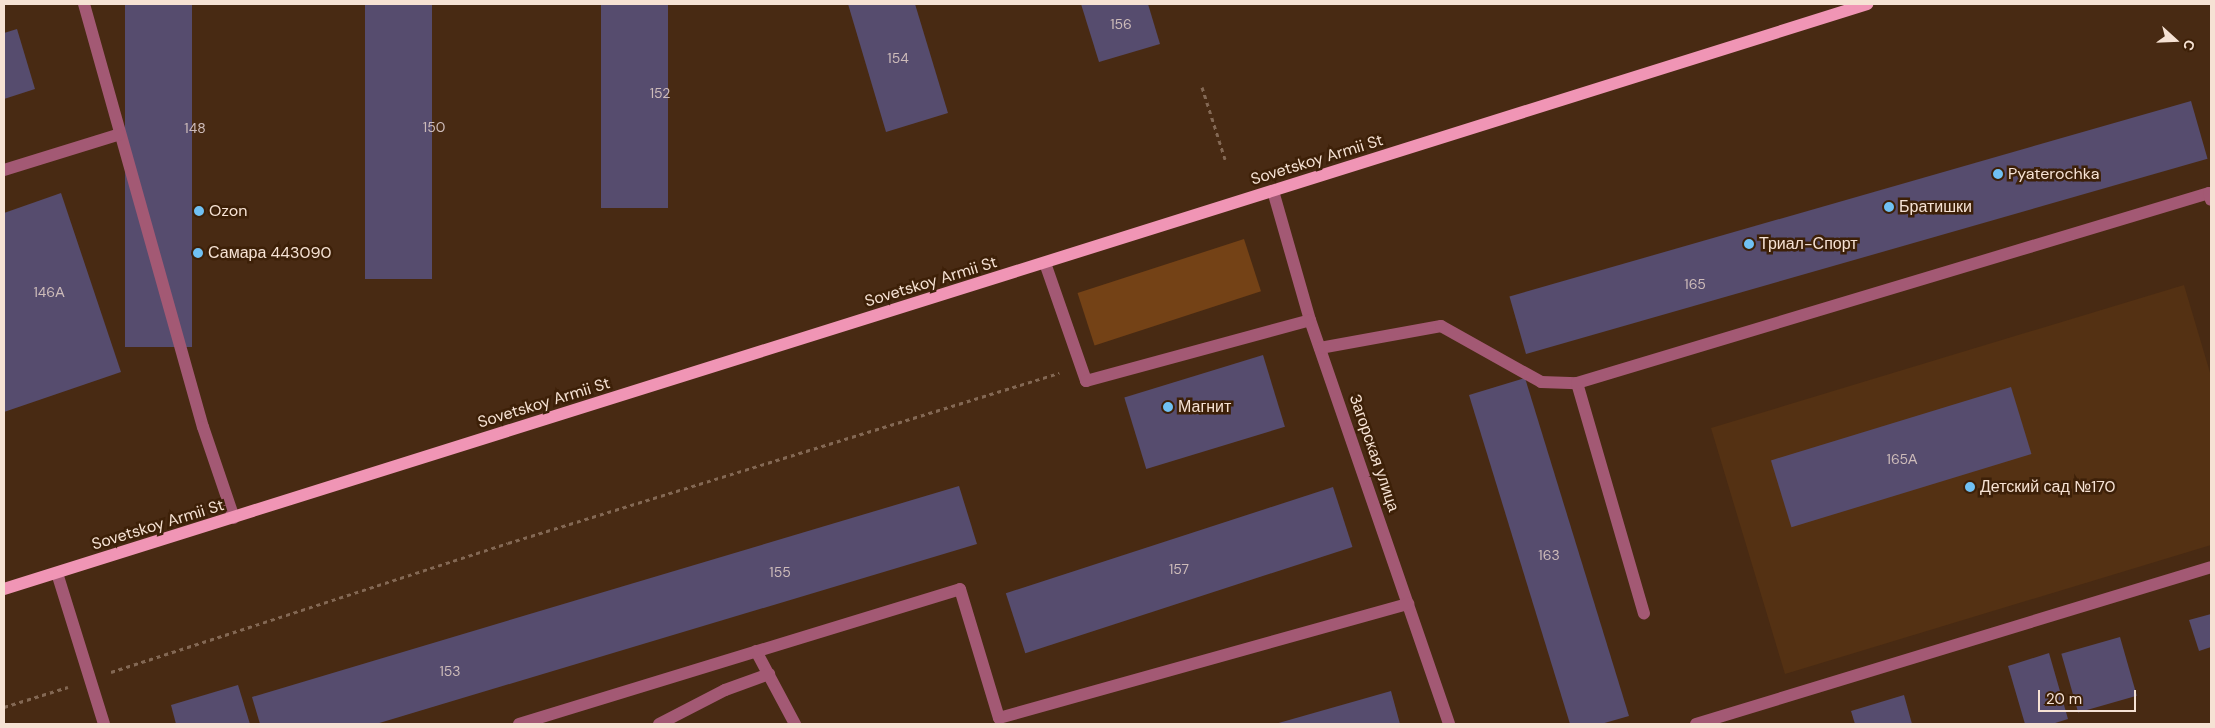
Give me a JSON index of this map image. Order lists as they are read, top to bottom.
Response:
{
  "streets": {
    "main road": ["Sovetskoy Armii St"],
    "street": ["Загорская улица"]
  },
  "crossings": [
    ["Sovetskoy Armii St", "Загорская улица"]
  ],
  "places": [
    "Pyaterochka",
    "Братишки",
    "Ozon",
    "Триал-Спорт",
    "Самара 443090",
    "Магнит",
    "Детский сад №170"
  ],
  "house_numbers": [
    "156",
    "154",
    "152",
    "150",
    "148",
    "165",
    "146А",
    "165А",
    "163",
    "157",
    "155",
    "153"
  ],
  "scale_bar": "20 m",
  "north": "right"
}
